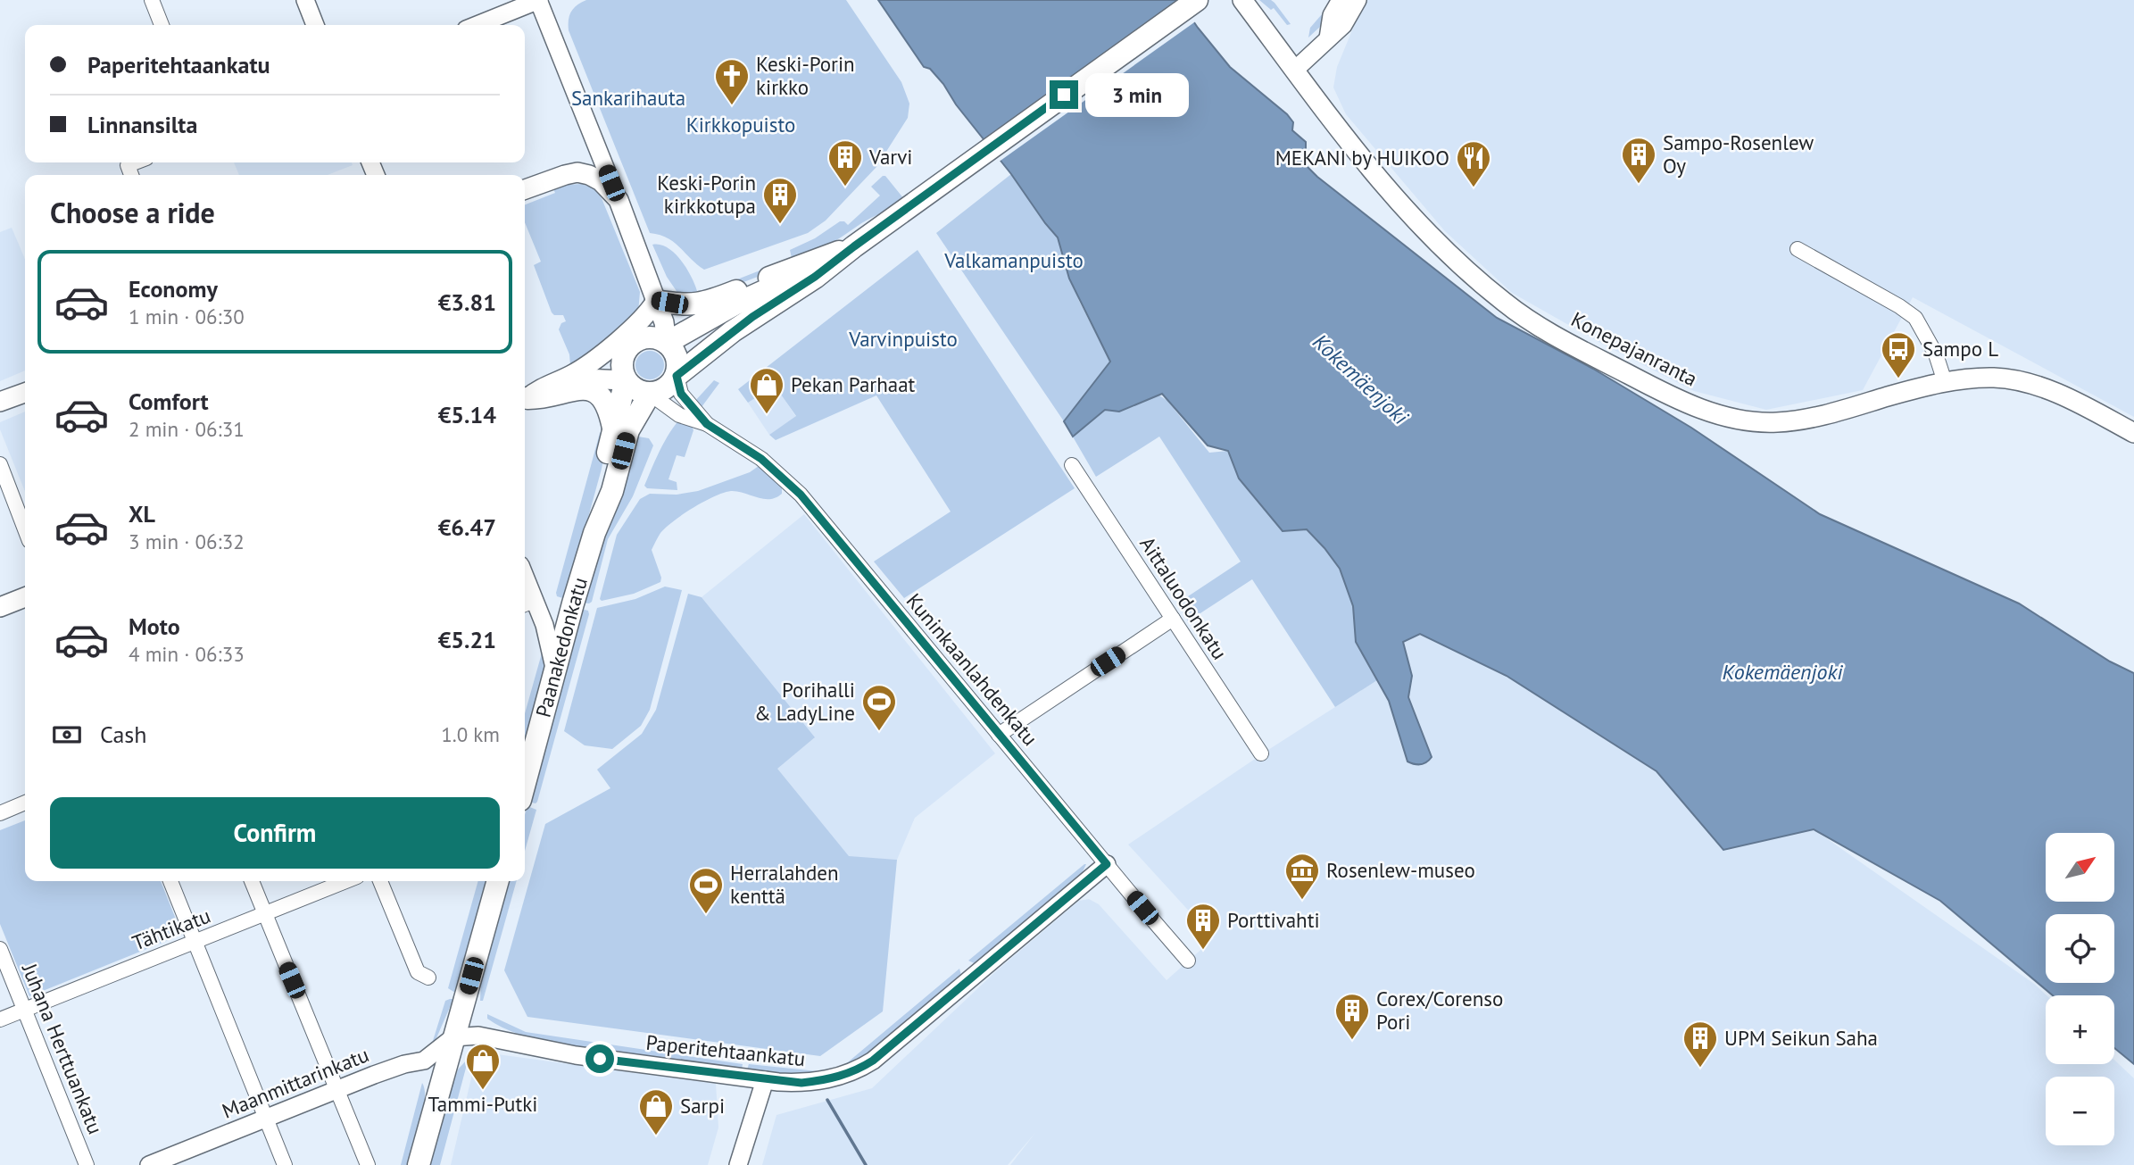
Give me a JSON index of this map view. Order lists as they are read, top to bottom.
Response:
{
  "streets": {
    "main road": ["Konepajanranta", "Paanakedonkatu"],
    "street": [
      "Aittaluodonkatu",
      "Kuninkaanlahdenkatu",
      "Tähtikatu",
      "Juhana Herttuankatu",
      "Paperitehtaankatu",
      "Maanmittarinkatu"
    ]
  },
  "crossings": [
    ["Paanakedonkatu", "Kuninkaanlahdenkatu"],
    ["Kuninkaanlahdenkatu", "Paperitehtaankatu"],
    ["Tähtikatu", "Juhana Herttuankatu"],
    ["Paperitehtaankatu", "Maanmittarinkatu"]
  ],
  "water": ["Kokemäenjoki"],
  "parks": [
    "Sankarihauta",
    "Kirkkopuisto",
    "Valkamanpuisto",
    "Varvinpuisto"
  ],
  "places": {
    "church": ["Keski-Porin kirkko"],
    "building": [
      "Sampo-Rosenlew Oy",
      "Varvi",
      "Keski-Porin kirkkotupa",
      "Porttivahti",
      "Corex/Corenso Pori",
      "UPM Seikun Saha"
    ],
    "restaurant": ["MEKANI by HUIKOO"],
    "bus stop": ["Sampo L"],
    "shop": ["Pekan Parhaat", "Tammi-Putki", "Sarpi"],
    "sports": ["Porihalli & LadyLine", "Herralahden kenttä"],
    "museum": ["Rosenlew-museo"]
  },
  "north": "top right",
  "page": {
    "banner": ["Paperitehtaankatu", "Linnansilta"],
    "bubble": "3 min",
    "heading": "Choose a ride",
    "list": [
      {
        "name": "Economy",
        "note": "1 min · 06:30",
        "value": "€3.81"
      },
      {
        "name": "Comfort",
        "note": "2 min · 06:31",
        "value": "€5.14"
      },
      {
        "name": "XL",
        "note": "3 min · 06:32",
        "value": "€6.47"
      },
      {
        "name": "Moto",
        "note": "4 min · 06:33",
        "value": "€5.21"
      }
    ],
    "pay": ["Cash", "1.0 km"],
    "buttons": "Confirm",
    "map_buttons": ["+", "−"]
  }
}
